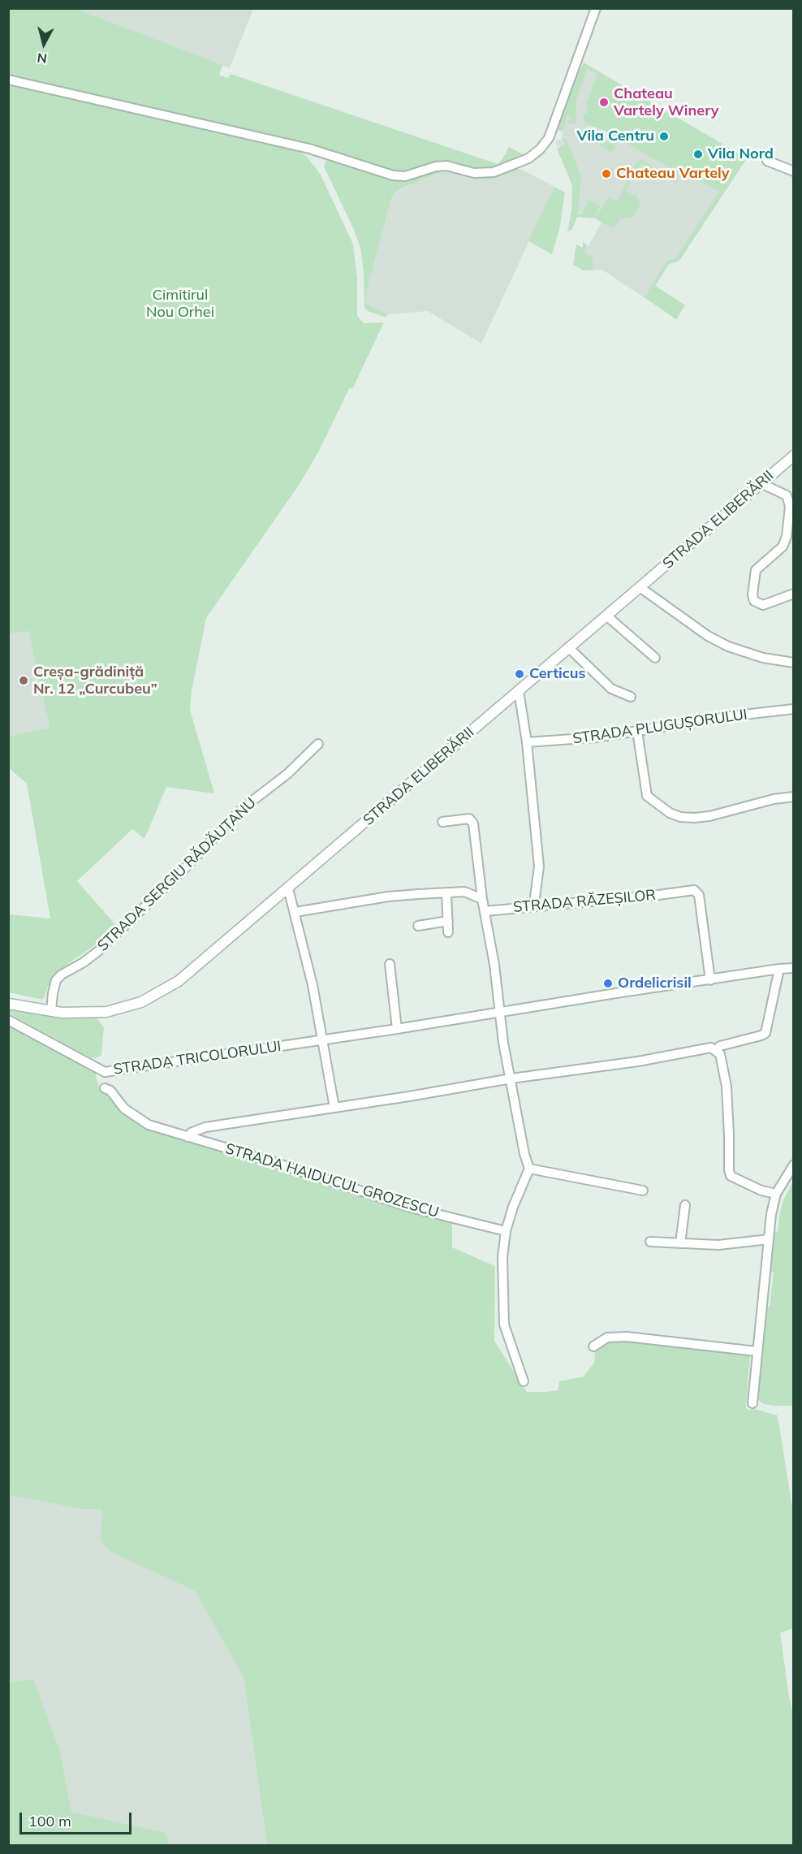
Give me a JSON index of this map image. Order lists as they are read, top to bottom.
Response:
{
  "streets": {
    "street": [
      "STRADA ELIBERĂRII",
      "STRADA PLUGUȘORULUI",
      "STRADA SERGIU RĂDĂUȚANU",
      "STRADA RĂZEȘILOR",
      "STRADA TRICOLORULUI",
      "STRADA HAIDUCUL GROZESCU"
    ]
  },
  "crossings": [
    ["STRADA ELIBERĂRII", "STRADA SERGIU RĂDĂUȚANU"],
    ["STRADA RĂZEȘILOR", "STRADA TRICOLORULUI"]
  ],
  "parks": ["Cimitirul Nou Orhei"],
  "places": [
    "Chateau Vartely Winery",
    "Vila Centru",
    "Vila Nord",
    "Chateau Vartely",
    "Certicus",
    "Creșa-grădiniță Nr. 12 „Curcubeu”",
    "Ordelicrisil"
  ],
  "scale_bar": "100 m",
  "north": "bottom"
}
